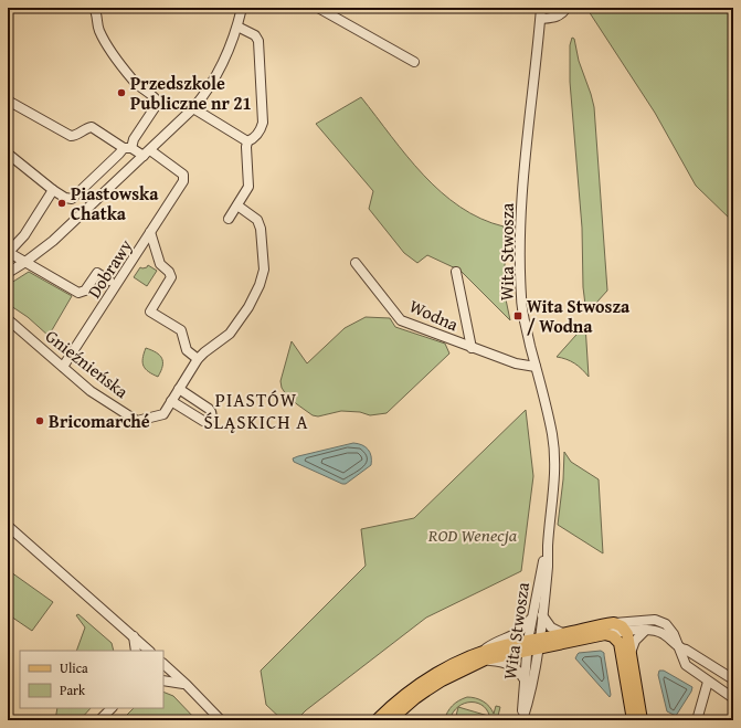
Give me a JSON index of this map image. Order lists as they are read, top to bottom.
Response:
{
  "streets": {
    "street": [
      "Wita Stwosza",
      "Dobrawy",
      "Wodna",
      "Gnieźnieńska"
    ]
  },
  "crossings": [
    ["Wita Stwosza", "Wodna"],
    ["Dobrawy", "Gnieźnieńska"]
  ],
  "districts": ["PIASTÓW ŚLĄSKICH A"],
  "parks": ["ROD Wenecja"],
  "places": {
    "other": ["Przedszkole Publiczne nr 21", "Piastowska Chatka", "Bricomarché"],
    "transit": ["Wita Stwosza / Wodna"]
  },
  "legend": ["Ulica", "Park"]
}
